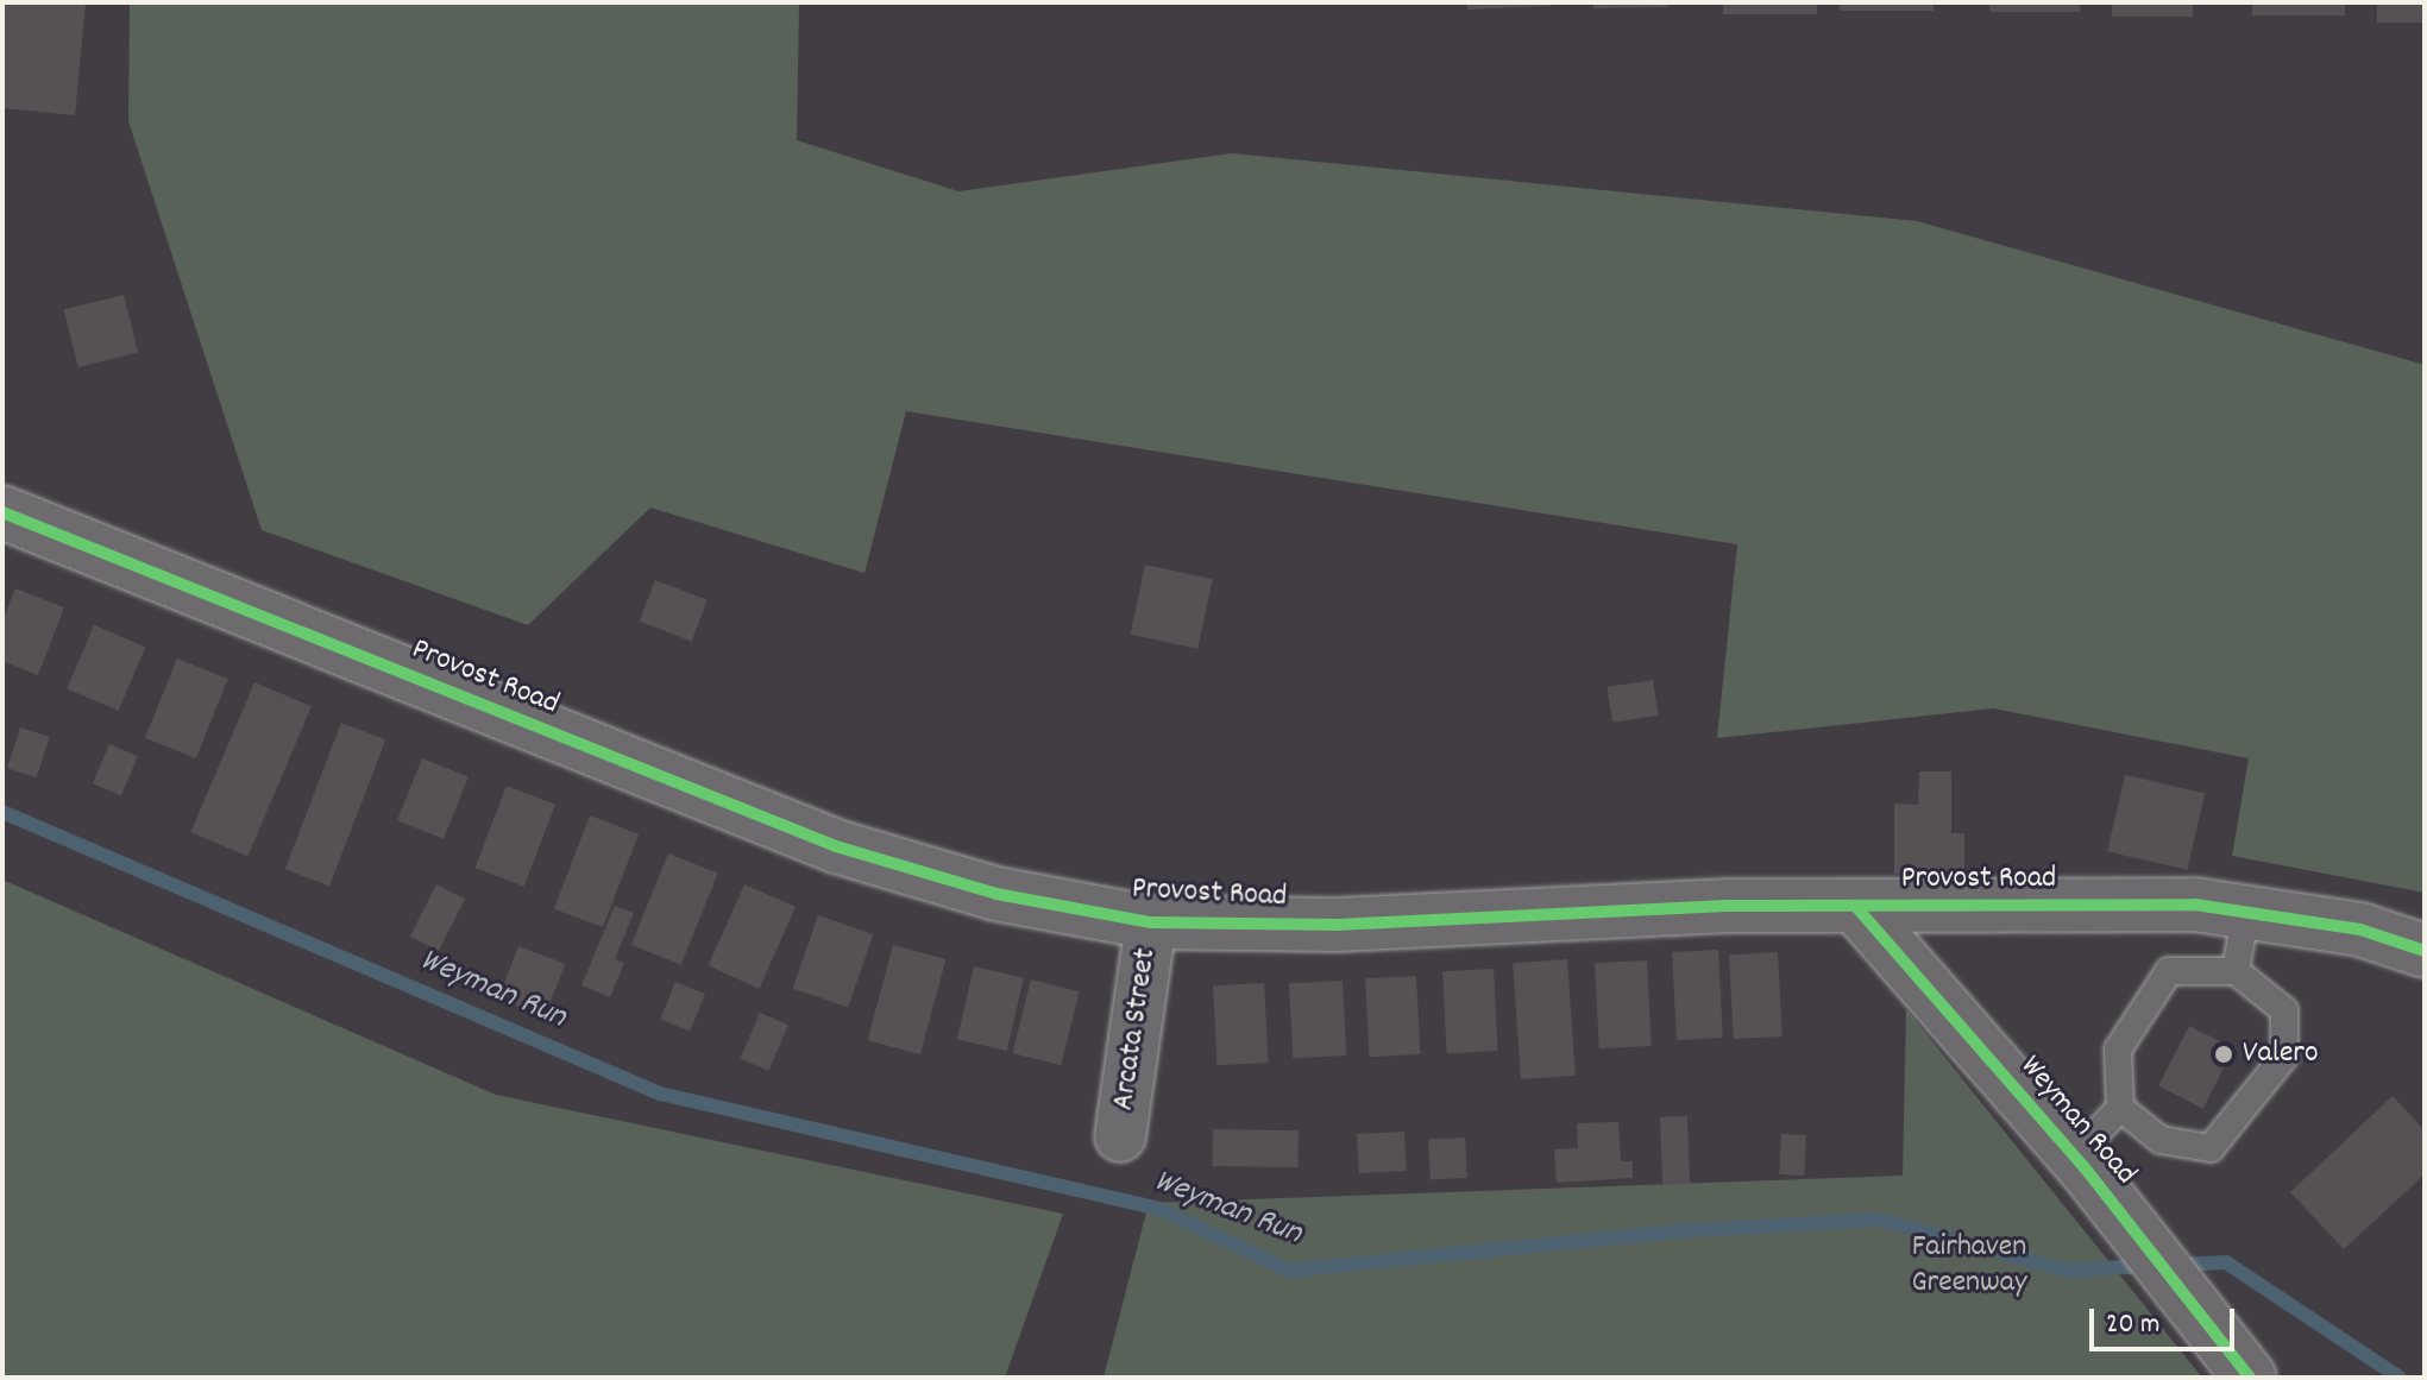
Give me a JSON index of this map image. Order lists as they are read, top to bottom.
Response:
{
  "streets": {
    "street": ["Provost Road", "Arcata Street", "Weyman Road"]
  },
  "crossings": [
    ["Provost Road", "Arcata Street"],
    ["Provost Road", "Weyman Road"]
  ],
  "water": ["Weyman Run"],
  "parks": ["Fairhaven Greenway"],
  "places": ["Valero"],
  "scale_bar": "20 m"
}
